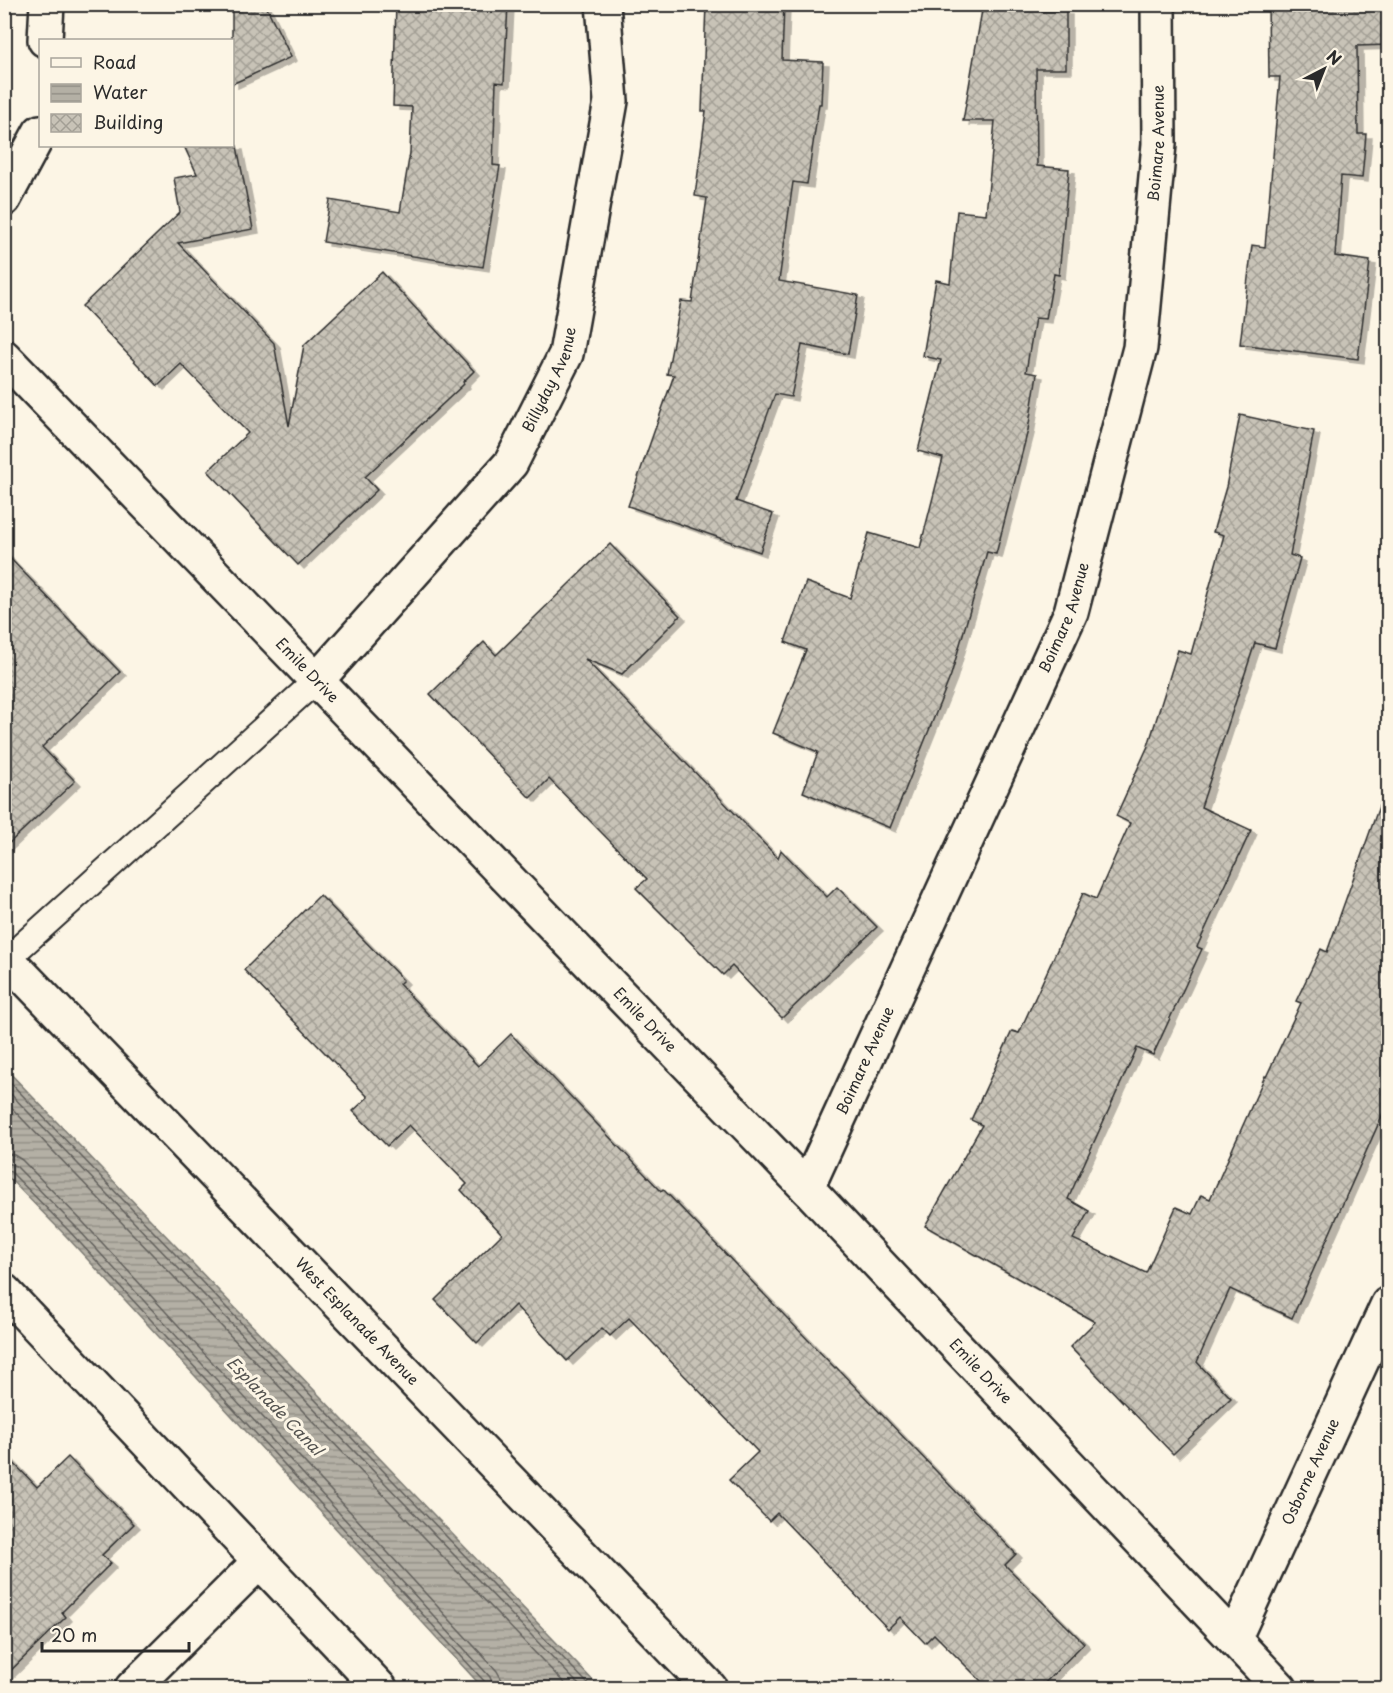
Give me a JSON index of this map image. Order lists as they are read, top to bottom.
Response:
{
  "streets": {
    "street": [
      "Boimare Avenue",
      "Billyday Avenue",
      "Emile Drive",
      "West Esplanade Avenue",
      "Osborne Avenue"
    ]
  },
  "crossings": [
    ["Boimare Avenue", "Emile Drive"],
    ["Billyday Avenue", "Emile Drive"],
    ["Emile Drive", "Osborne Avenue"]
  ],
  "water": ["Esplanade Canal"],
  "legend": ["Road", "Water", "Building"],
  "scale_bar": "20 m",
  "north": "top right"
}
